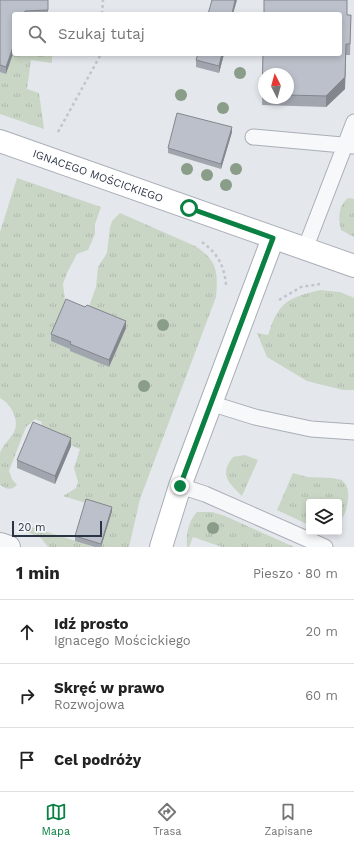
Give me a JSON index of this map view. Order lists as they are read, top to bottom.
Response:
{
  "streets": {
    "street": ["IGNACEGO MOŚCICKIEGO"]
  },
  "scale_bar": "20 m",
  "north": "top",
  "page": {
    "search": "Szukaj tutaj",
    "scale": "20 m",
    "heading": ["1 min", "Pieszo · 80 m"],
    "list": [
      ["Idź prosto", "Ignacego Mościckiego", "20 m"],
      ["Skręć w prawo", "Rozwojowa", "60 m"],
      "Cel podróży"
    ],
    "nav": ["Mapa", "Trasa", "Zapisane"]
  }
}
